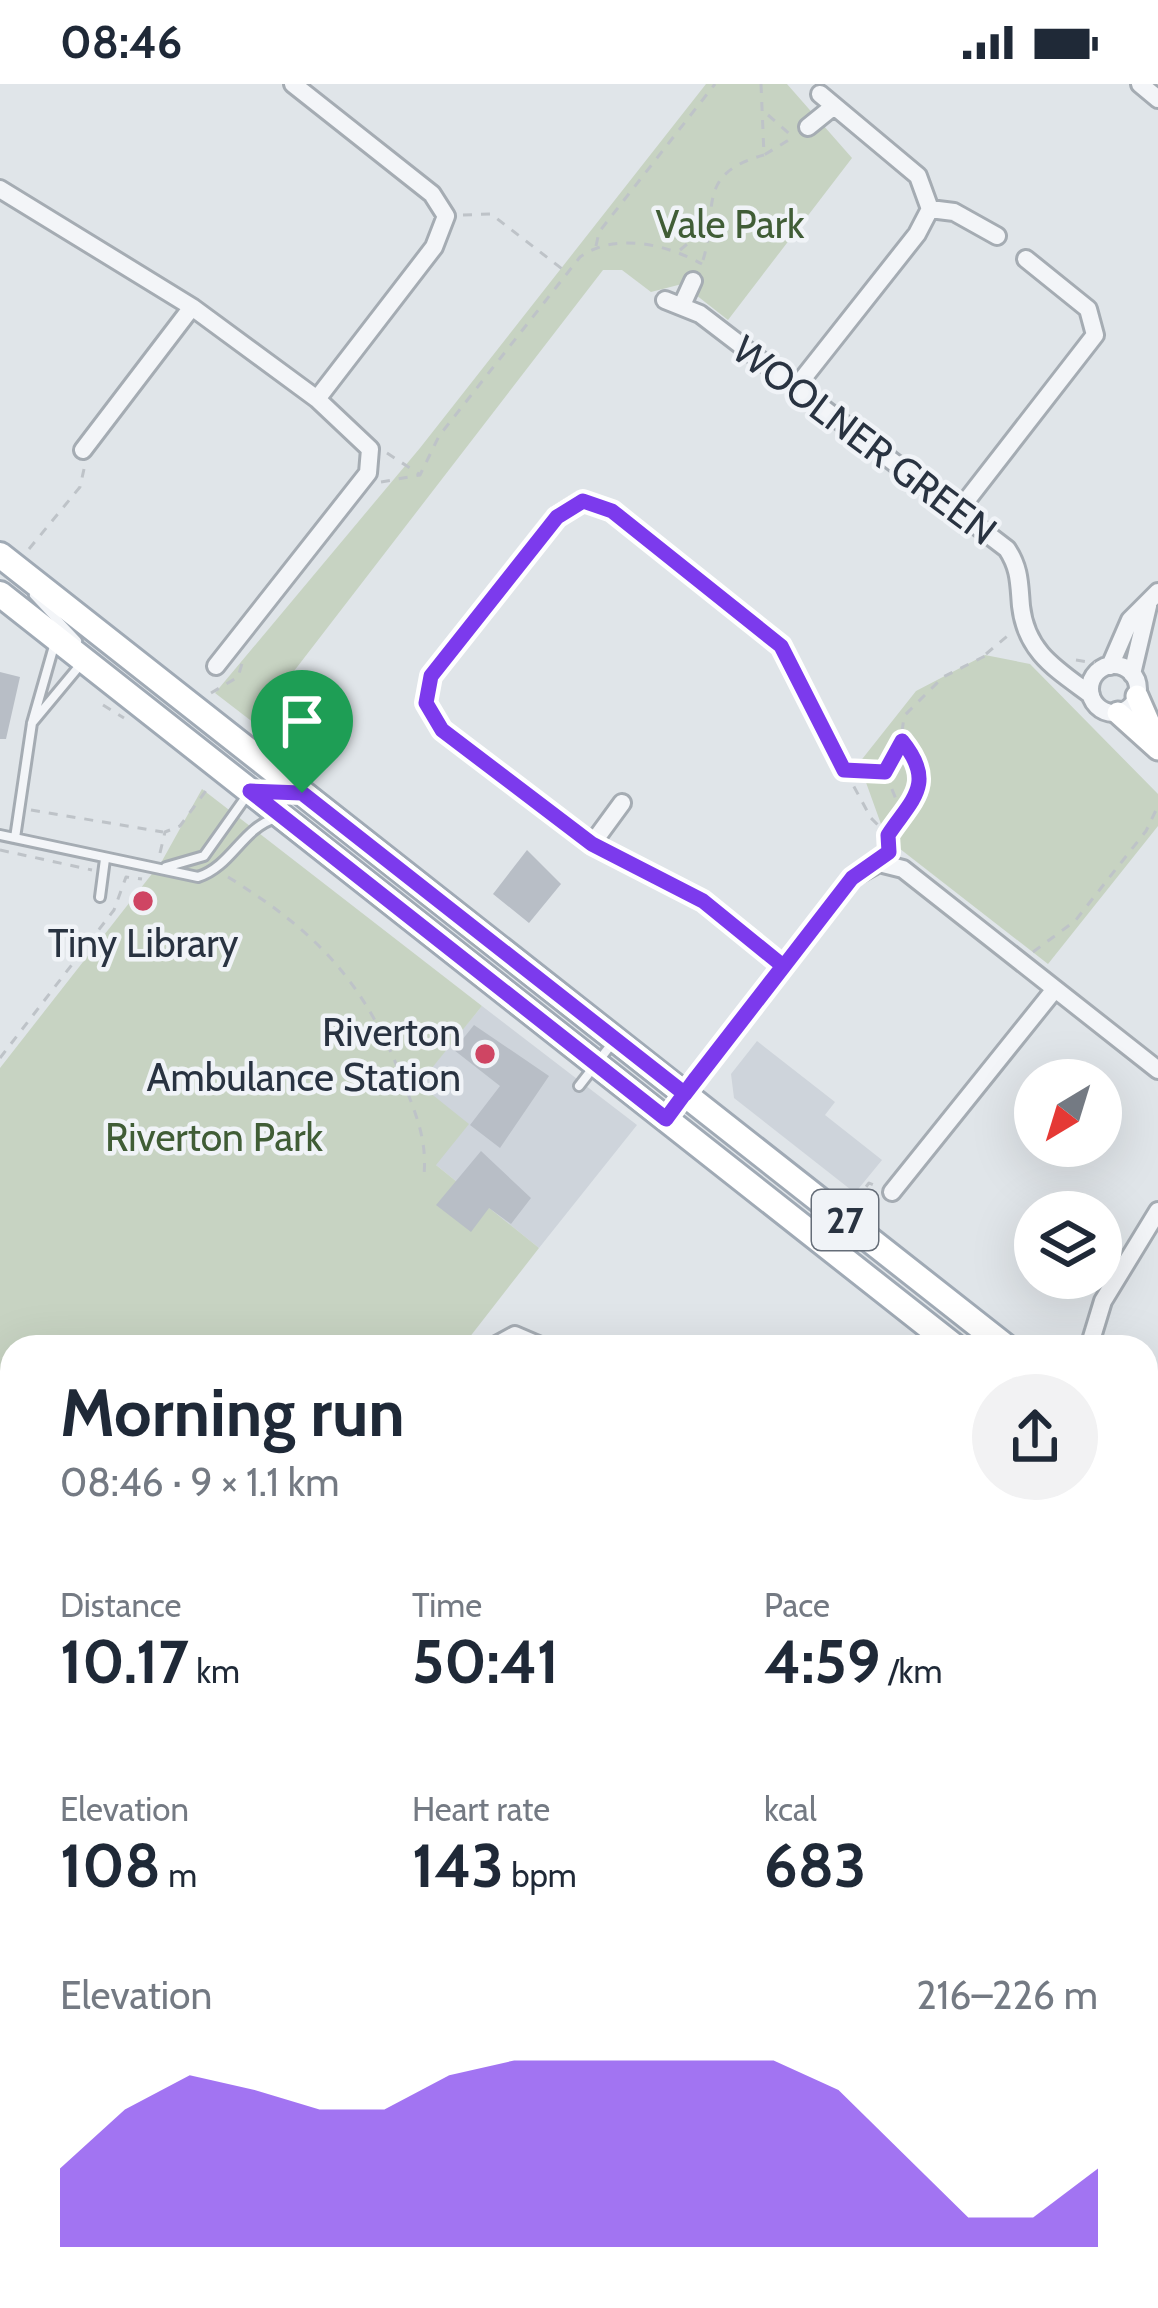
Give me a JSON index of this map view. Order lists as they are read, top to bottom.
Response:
{
  "streets": {
    "main road": ["27"],
    "street": ["WOOLNER GREEN"]
  },
  "parks": ["Vale Park", "Riverton Park"],
  "places": ["Tiny Library", "Riverton Ambulance Station"],
  "north": "bottom left",
  "page": {
    "status": "08:46",
    "heading": ["Morning run", "08:46 · 9 × 1.1 km"],
    "stats": [
      ["Distance", "10.17 km"],
      ["Time", "50:41"],
      ["Pace", "4:59 /km"],
      ["Elevation", "108 m"],
      ["Heart rate", "143 bpm"],
      ["kcal", "683"]
    ],
    "chart": ["Elevation", "216–226 m"]
  }
}
